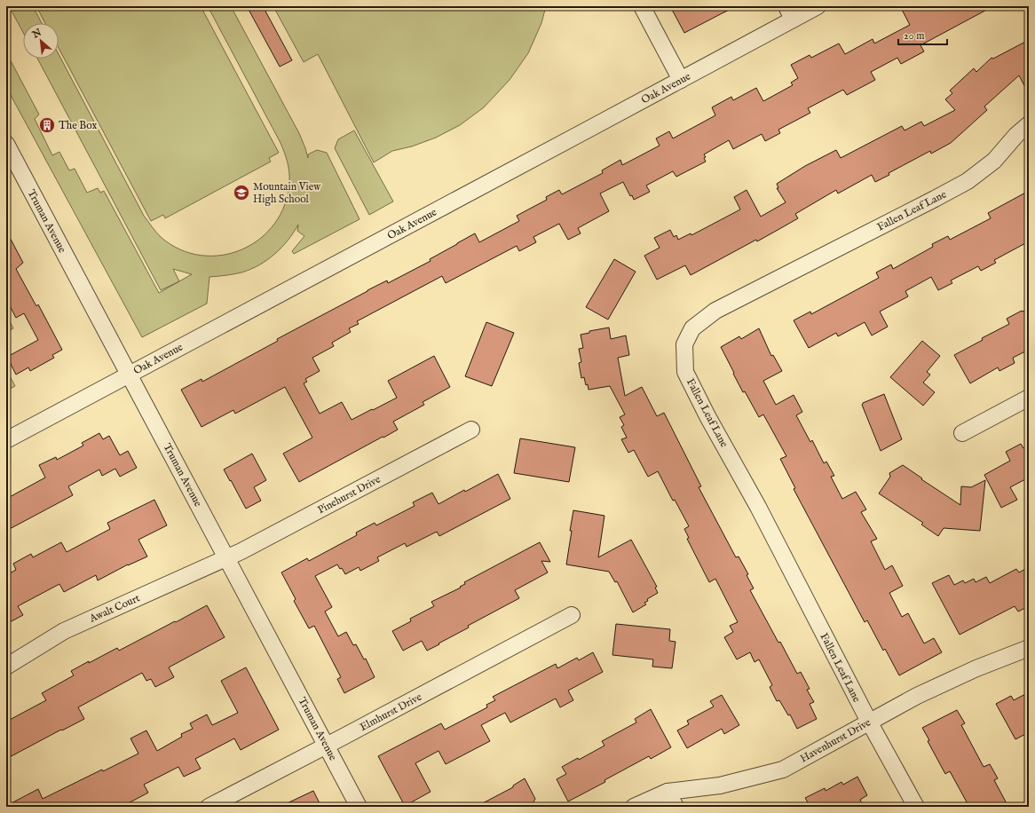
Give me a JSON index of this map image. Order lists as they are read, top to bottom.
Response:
{
  "streets": {
    "street": [
      "Oak Avenue",
      "Fallen Leaf Lane",
      "Truman Avenue",
      "Pinehurst Drive",
      "Awalt Court",
      "Elmhurst Drive",
      "Havenhurst Drive"
    ]
  },
  "crossings": [
    ["Oak Avenue", "Truman Avenue"],
    ["Fallen Leaf Lane", "Havenhurst Drive"],
    ["Truman Avenue", "Pinehurst Drive"],
    ["Truman Avenue", "Awalt Court"],
    ["Truman Avenue", "Elmhurst Drive"],
    ["Pinehurst Drive", "Awalt Court"]
  ],
  "places": {
    "building": ["The Box"],
    "school or university": ["Mountain View High School"]
  },
  "scale_bar": "20 m",
  "north": "top left"
}
